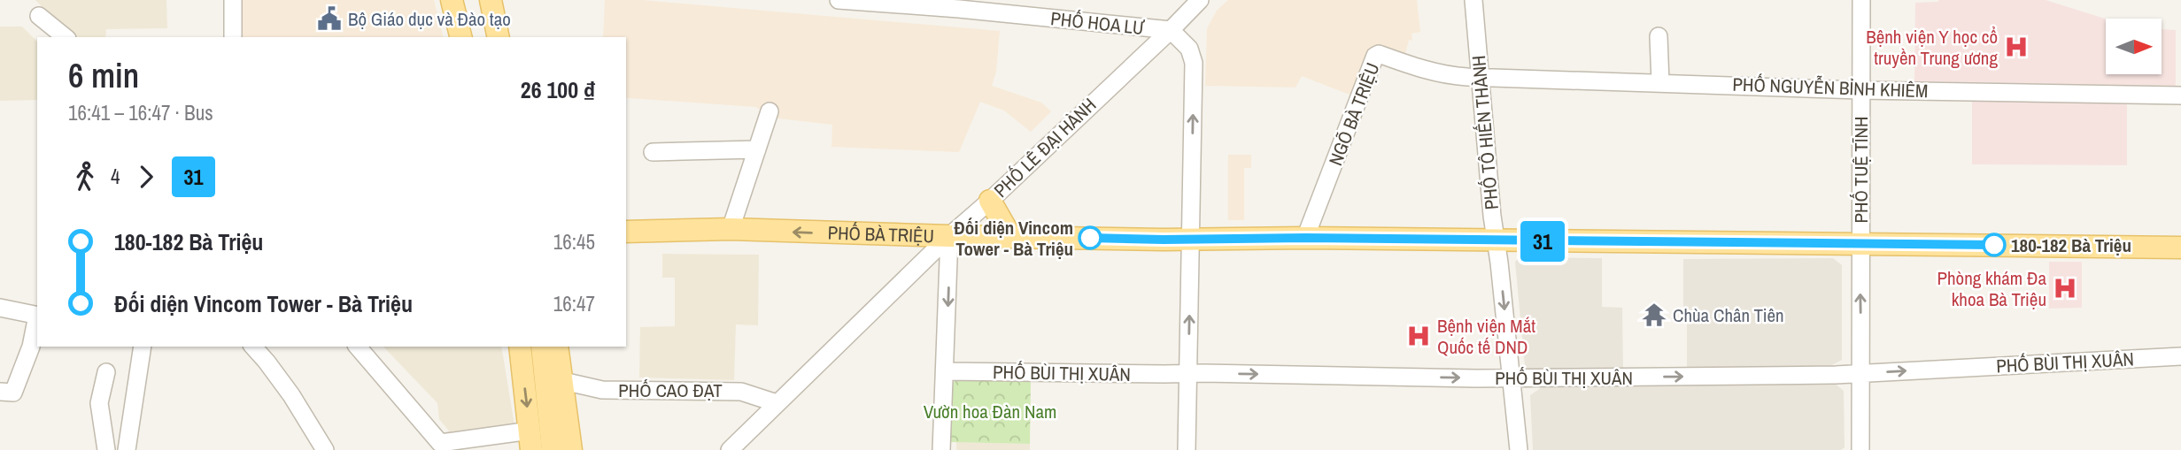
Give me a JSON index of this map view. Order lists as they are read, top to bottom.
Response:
{
  "streets": {
    "main road": ["PHỐ BÀ TRIỆU"],
    "street": [
      "PHỐ HOA LƯ",
      "PHỐ NGUYỄN BỈNH KHIÊM",
      "NGÕ BÀ TRIỆU",
      "PHỐ TÔ HIẾN THÀNH",
      "PHỐ LÊ ĐẠI HÀNH",
      "PHỐ TUỆ TĨNH",
      "PHỐ BÙI THỊ XUÂN",
      "PHỐ CAO ĐẠT"
    ]
  },
  "crossings": [
    ["PHỐ HOA LƯ", "PHỐ LÊ ĐẠI HÀNH"],
    ["PHỐ NGUYỄN BỈNH KHIÊM", "NGÕ BÀ TRIỆU"],
    ["PHỐ NGUYỄN BỈNH KHIÊM", "PHỐ TÔ HIẾN THÀNH"],
    ["PHỐ NGUYỄN BỈNH KHIÊM", "PHỐ TUỆ TĨNH"],
    ["NGÕ BÀ TRIỆU", "PHỐ TÔ HIẾN THÀNH"],
    ["NGÕ BÀ TRIỆU", "PHỐ BÀ TRIỆU"],
    ["PHỐ TÔ HIẾN THÀNH", "PHỐ BÀ TRIỆU"],
    ["PHỐ TÔ HIẾN THÀNH", "PHỐ BÙI THỊ XUÂN"],
    ["PHỐ LÊ ĐẠI HÀNH", "PHỐ BÀ TRIỆU"],
    ["PHỐ LÊ ĐẠI HÀNH", "PHỐ CAO ĐẠT"],
    ["PHỐ TUỆ TĨNH", "PHỐ BÀ TRIỆU"],
    ["PHỐ TUỆ TĨNH", "PHỐ BÙI THỊ XUÂN"]
  ],
  "one_way": ["PHỐ BÙI THỊ XUÂN"],
  "parks": ["Vườn hoa Đàn Nam"],
  "places": {
    "public building": ["Bộ Giáo dục và Đào tạo"],
    "hospital": ["Bệnh viện Y học cổ truyền Trung ương", "Phòng khám Đa khoa Bà Triệu", "Bệnh viện Mắt Quốc tế DND"],
    "other": ["Đối diện Vincom Tower - Bà Triệu", "180-182 Bà Triệu"],
    "temple": ["Chùa Chân Tiên"]
  },
  "lines": ["bus line 31"],
  "north": "right",
  "page": {
    "on_map": "31",
    "heading": ["6 min", "16:41 – 16:47 · Bus", "26 100 ₫"],
    "legs": ["4", "31"],
    "list": [
      {
        "name": "180-182 Bà Triệu",
        "value": "16:45"
      },
      {
        "name": "Đối diện Vincom Tower - Bà Triệu",
        "value": "16:47"
      }
    ]
  }
}
